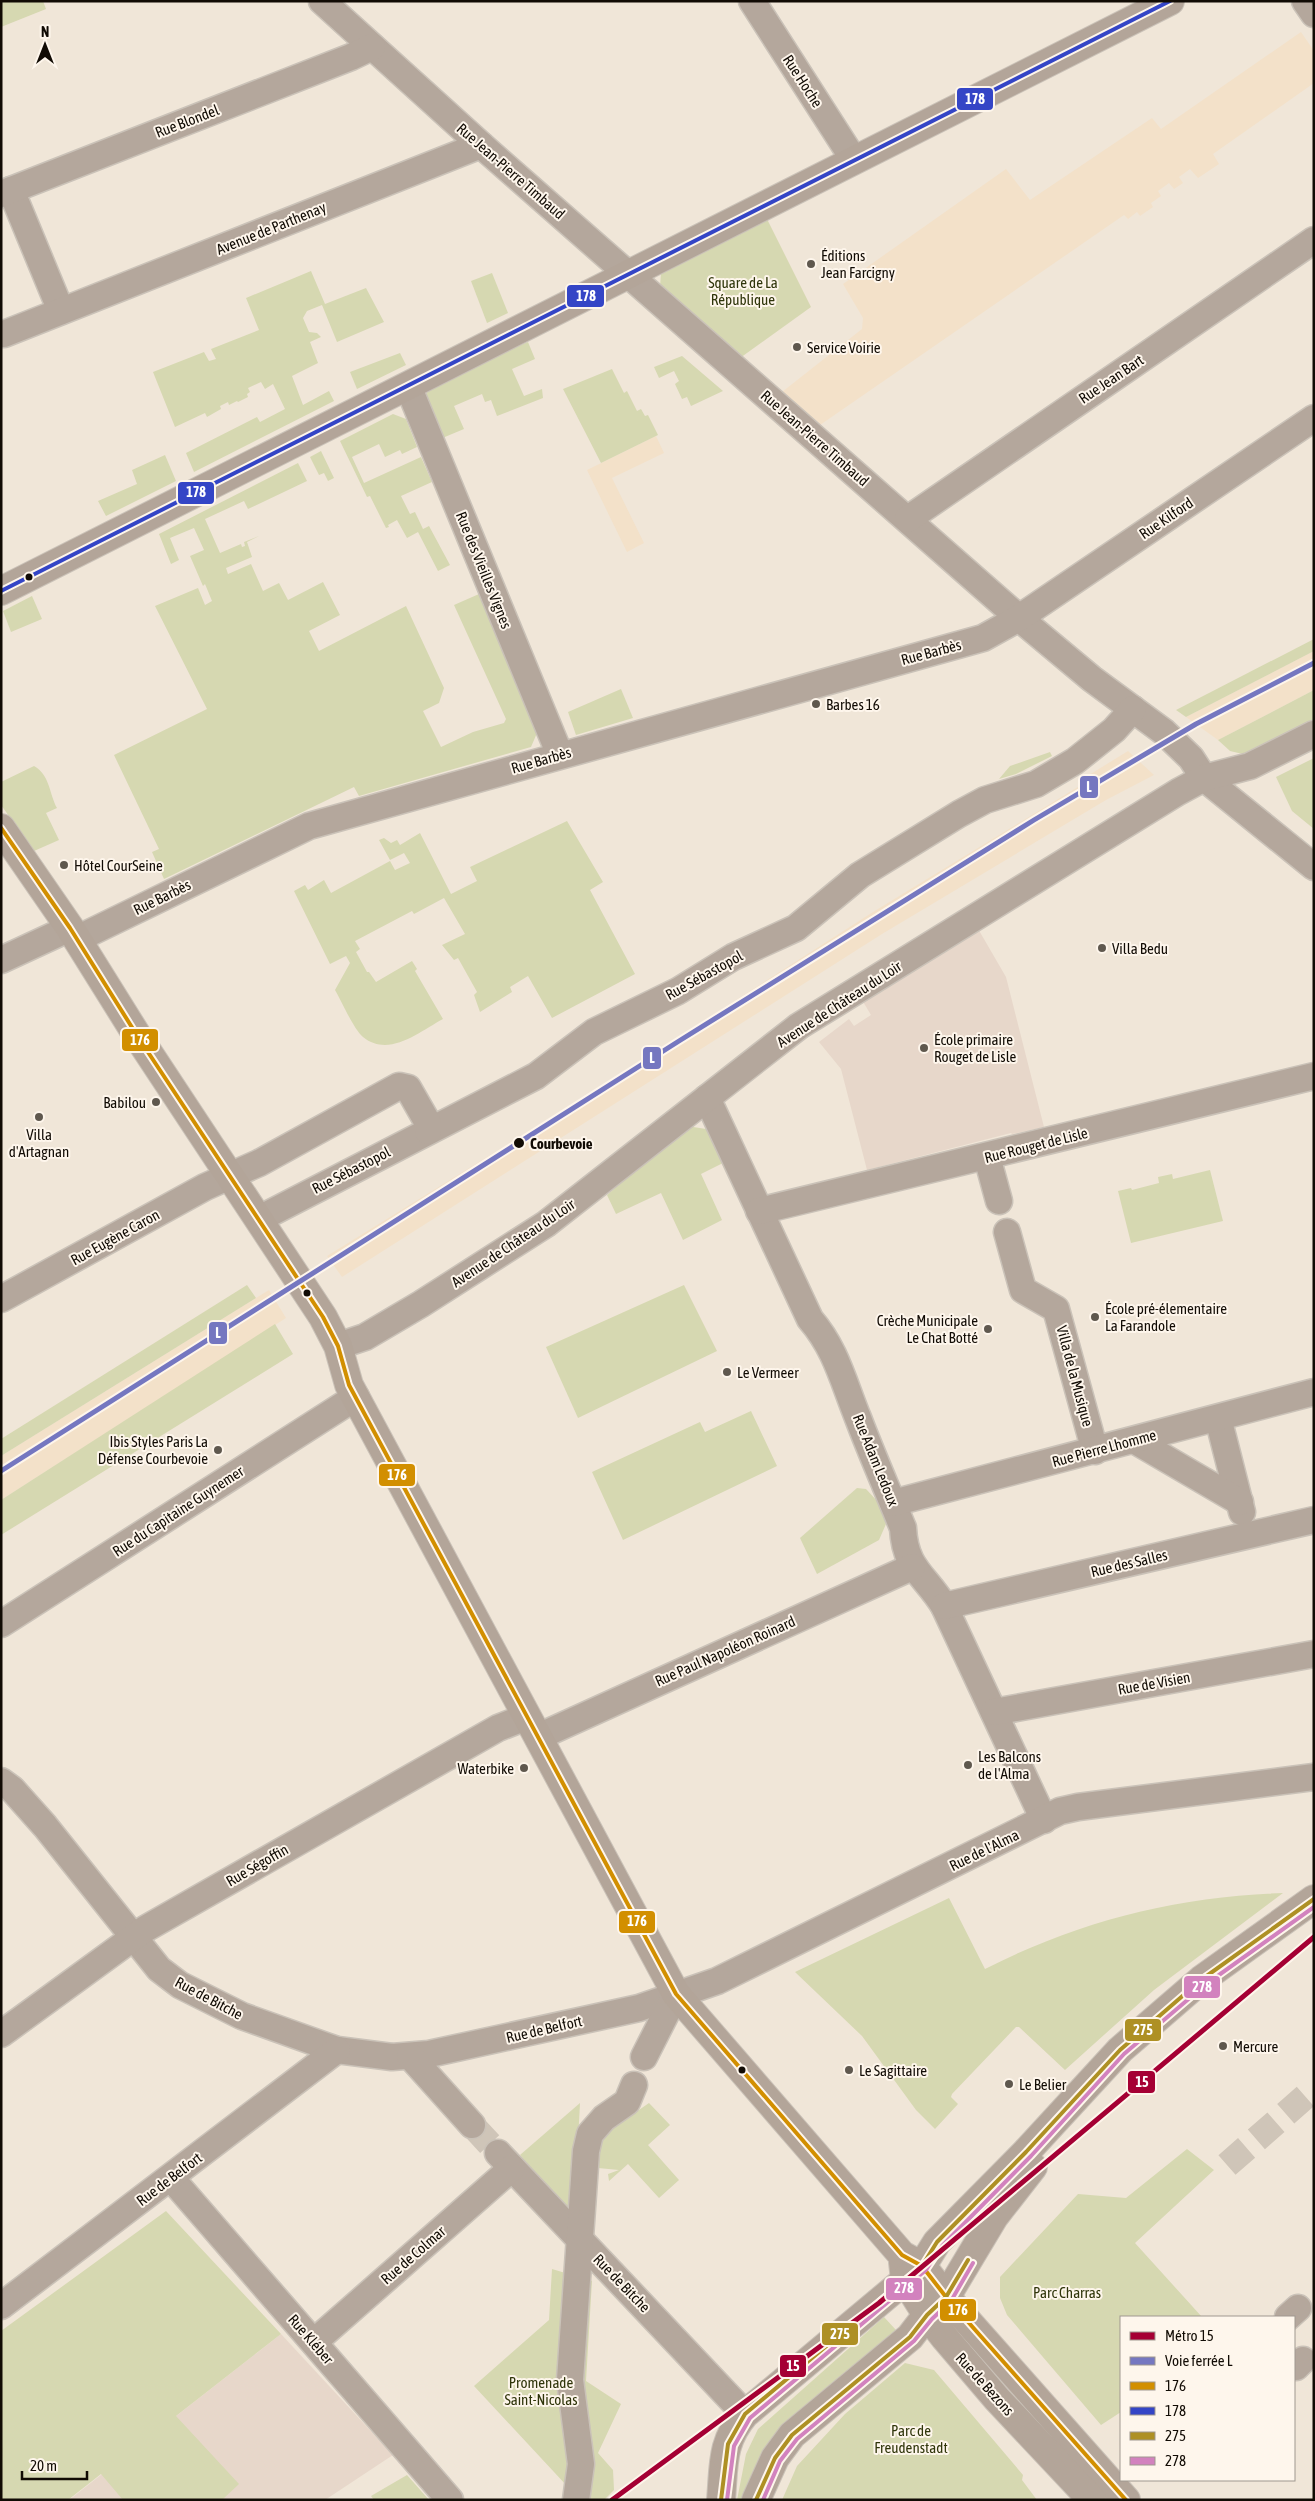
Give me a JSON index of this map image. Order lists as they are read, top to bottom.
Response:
{
  "streets": {
    "street": [
      "Rue Hoche",
      "Rue Blondel",
      "Rue Jean-Pierre Timbaud",
      "Avenue de Parthenay",
      "Rue Jean Bart",
      "Rue Kilford",
      "Rue des Vieilles Vignes",
      "Rue Barbès",
      "Rue Sébastopol",
      "Avenue de Château du Loir",
      "Rue Rouget de Lisle",
      "Rue Eugène Caron",
      "Villa de la Musique",
      "Rue Pierre Lhomme",
      "Rue Adam Ledoux",
      "Rue du Capitaine Guynemer",
      "Rue des Salles",
      "Rue Paul Napoléon Roinard",
      "Rue de Visien",
      "Rue de l'Alma",
      "Rue Ségoffin",
      "Rue de Bitche",
      "Rue de Belfort",
      "Rue de Colmar",
      "Rue Kléber",
      "Rue de Bezons"
    ]
  },
  "crossings": [
    ["Rue Blondel", "Rue Jean-Pierre Timbaud"],
    ["Rue Jean-Pierre Timbaud", "Avenue de Parthenay"],
    ["Rue Jean-Pierre Timbaud", "Rue Jean Bart"],
    ["Rue Jean-Pierre Timbaud", "Rue Kilford"],
    ["Rue Jean-Pierre Timbaud", "Rue Barbès"],
    ["Rue Jean-Pierre Timbaud", "Rue Sébastopol"],
    ["Rue Jean-Pierre Timbaud", "Avenue de Château du Loir"],
    ["Rue Kilford", "Rue Barbès"],
    ["Rue des Vieilles Vignes", "Rue Barbès"],
    ["Rue Barbès", "Rue de Bezons"],
    ["Rue Sébastopol", "Rue Eugène Caron"],
    ["Rue Sébastopol", "Rue de Bezons"],
    ["Avenue de Château du Loir", "Rue Adam Ledoux"],
    ["Avenue de Château du Loir", "Rue de Bezons"],
    ["Rue Rouget de Lisle", "Rue Adam Ledoux"],
    ["Rue Eugène Caron", "Rue de Bezons"],
    ["Villa de la Musique", "Rue Pierre Lhomme"],
    ["Rue Pierre Lhomme", "Rue Adam Ledoux"],
    ["Rue Adam Ledoux", "Rue des Salles"],
    ["Rue Adam Ledoux", "Rue Paul Napoléon Roinard"],
    ["Rue Adam Ledoux", "Rue de Visien"],
    ["Rue Adam Ledoux", "Rue de l'Alma"],
    ["Rue du Capitaine Guynemer", "Rue de Bezons"],
    ["Rue Paul Napoléon Roinard", "Rue Ségoffin"],
    ["Rue Paul Napoléon Roinard", "Rue de Bezons"],
    ["Rue de l'Alma", "Rue de Belfort"],
    ["Rue de l'Alma", "Rue de Bezons"],
    ["Rue Ségoffin", "Rue de Bitche"],
    ["Rue Ségoffin", "Rue de Bezons"],
    ["Rue de Bitche", "Rue de Belfort"],
    ["Rue de Bitche", "Rue de Colmar"],
    ["Rue de Belfort", "Rue Kléber"],
    ["Rue de Belfort", "Rue de Bezons"],
    ["Rue de Colmar", "Rue Kléber"]
  ],
  "parks": [
    "Square de La République",
    "Parc Charras",
    "Promenade Saint-Nicolas",
    "Parc de Freudenstadt"
  ],
  "places": [
    "Éditions Jean Farcigny",
    "Service Voirie",
    "Barbes 16",
    "Hôtel CourSeine",
    "Villa Bedu",
    "École primaire Rouget de Lisle",
    "Babilou",
    "Villa d'Artagnan",
    "Courbevoie",
    "École pré-élementaire La Farandole",
    "Crèche Municipale Le Chat Botté",
    "Le Vermeer",
    "Ibis Styles Paris La Défense Courbevoie",
    "Les Balcons de l'Alma",
    "Waterbike",
    "Mercure",
    "Le Sagittaire",
    "Le Belier"
  ],
  "lines": [
    "transit line 178",
    "rail line L",
    "transit line 176",
    "transit line 275",
    "transit line 278",
    "metro line 15"
  ],
  "legend": [
    "Métro 15",
    "Voie ferrée L",
    "176",
    "178",
    "275",
    "278"
  ],
  "scale_bar": "20 m",
  "north": "top"
}
